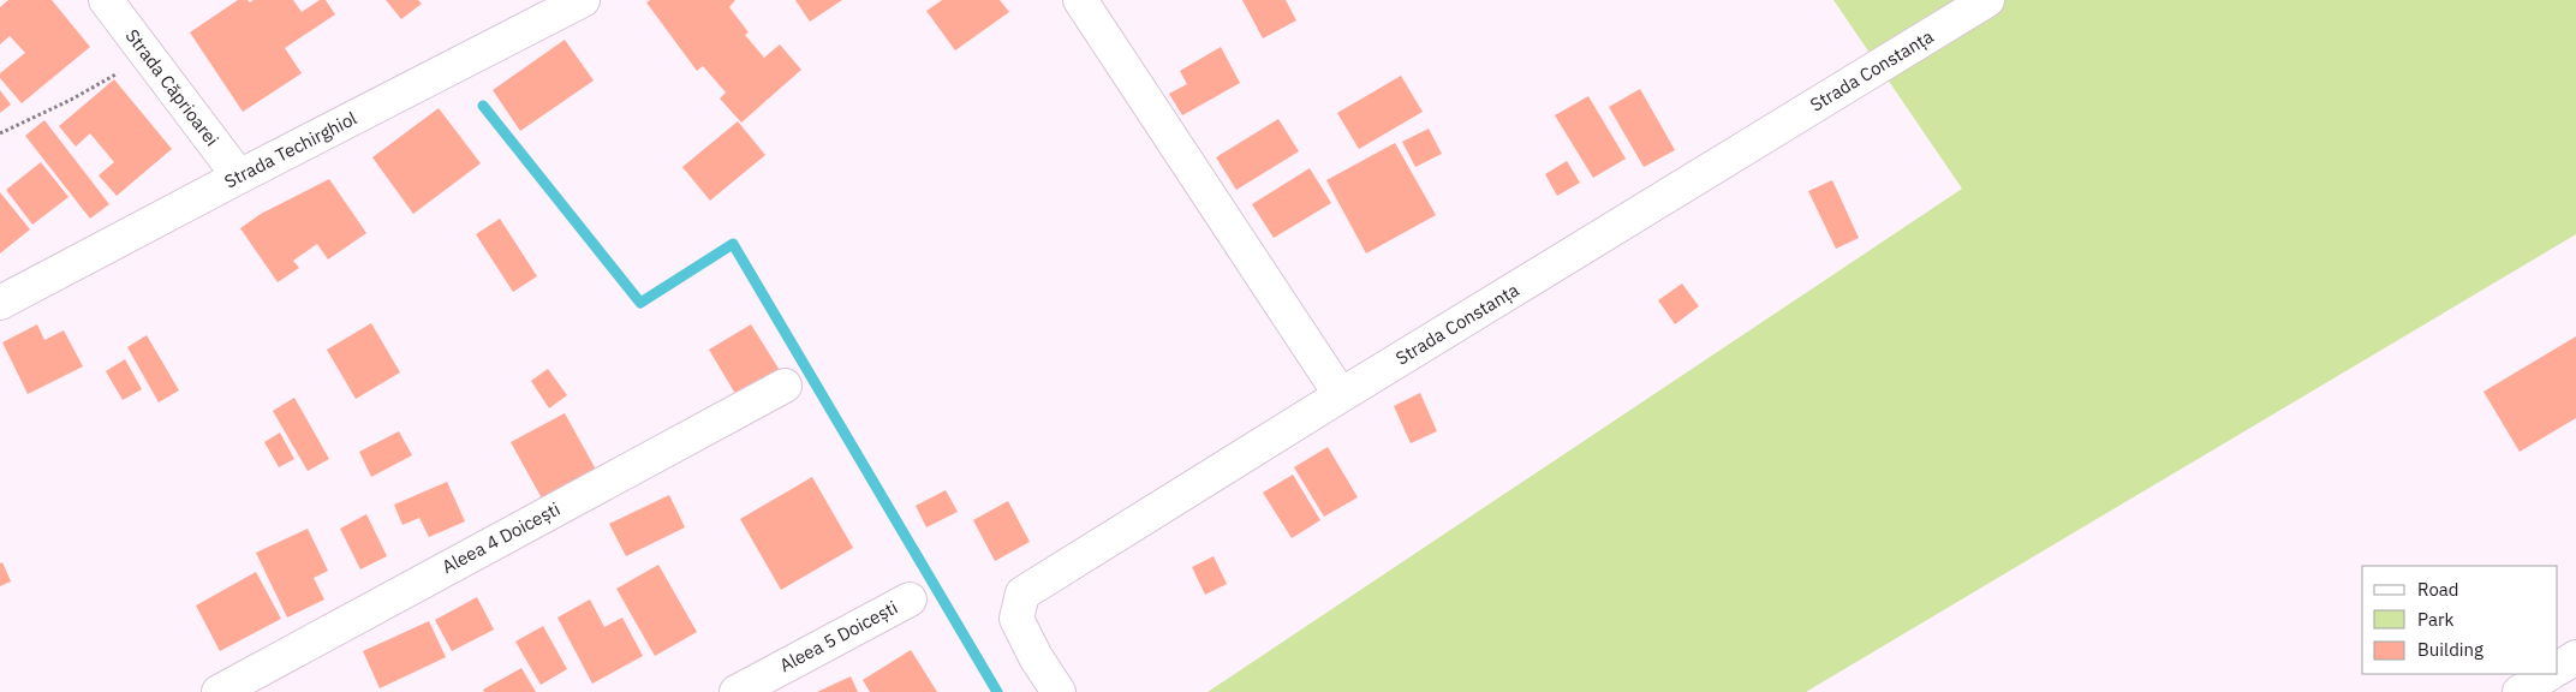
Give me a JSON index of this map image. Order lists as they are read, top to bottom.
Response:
{
  "streets": {
    "street": [
      "Strada Constanța",
      "Strada Căprioarei",
      "Strada Techirghiol",
      "Aleea 4 Doicești",
      "Aleea 5 Doicești"
    ]
  },
  "crossings": [
    ["Strada Căprioarei", "Strada Techirghiol"]
  ],
  "legend": ["Road", "Park", "Building"]
}
